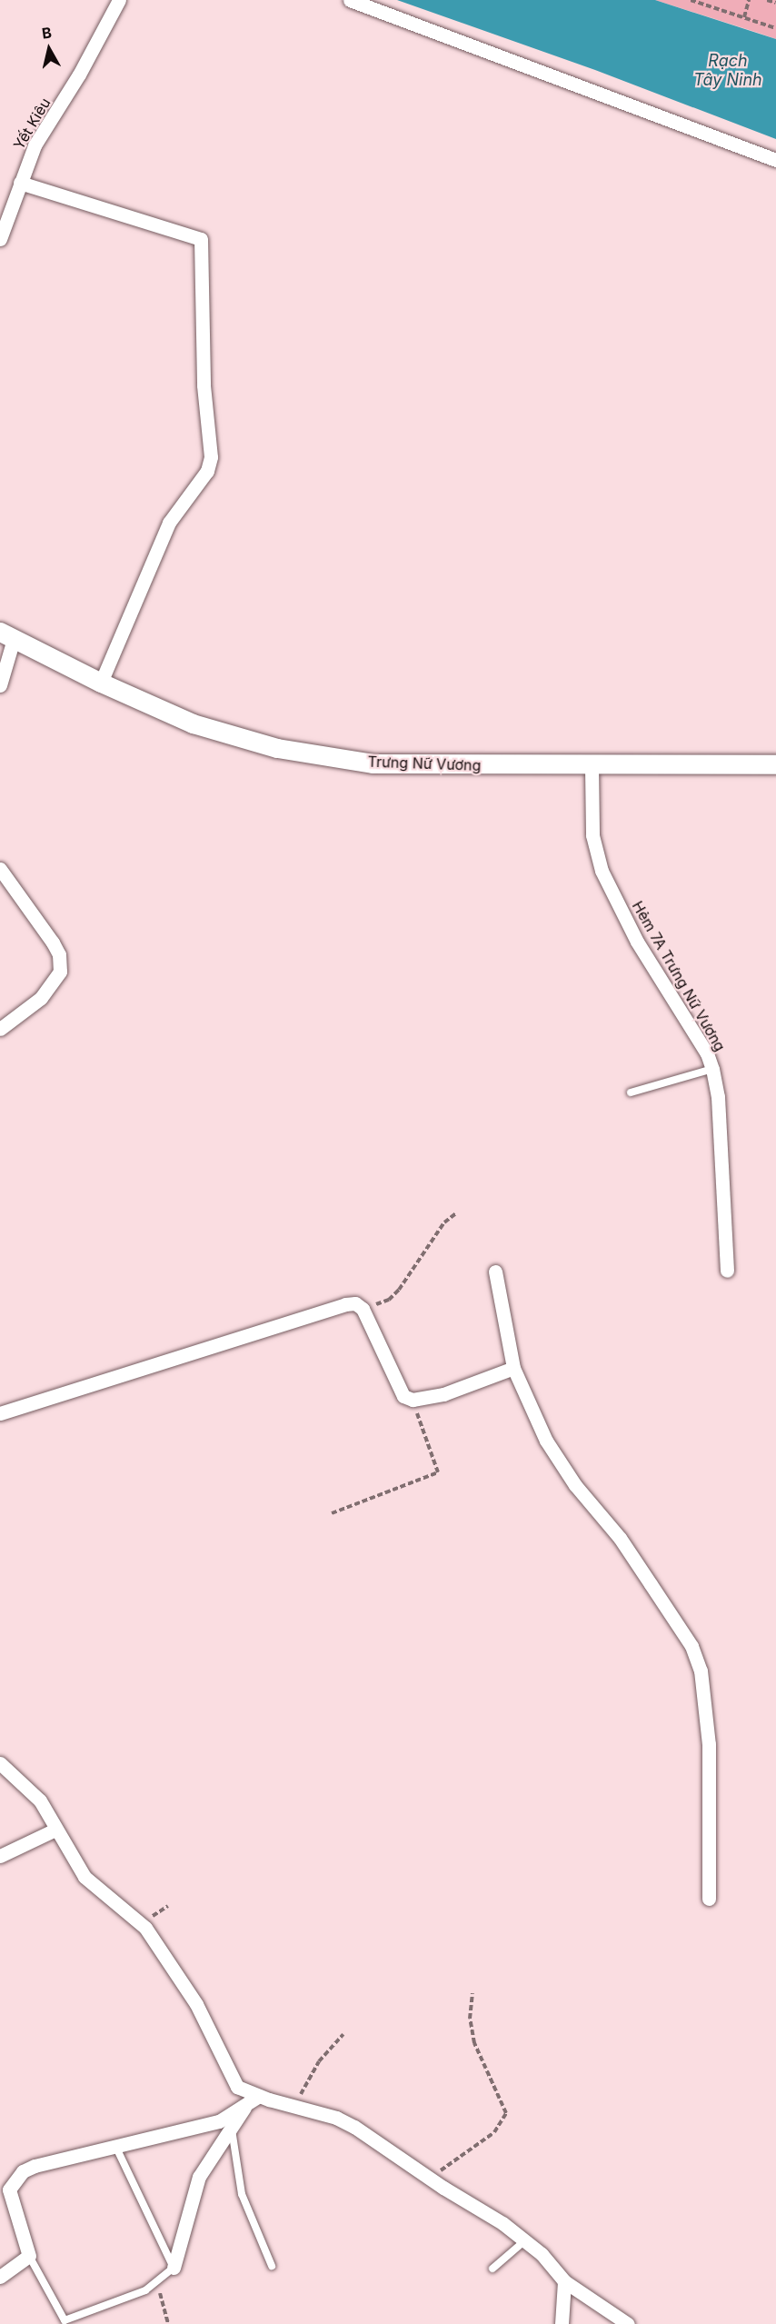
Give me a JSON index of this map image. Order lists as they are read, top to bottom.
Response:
{
  "streets": {
    "main road": ["Trưng Nữ Vương"],
    "street": ["Yết Kiêu", "Hẻm 7A Trưng Nữ Vương"]
  },
  "crossings": [
    ["Trưng Nữ Vương", "Hẻm 7A Trưng Nữ Vương"]
  ],
  "water": ["Rạch Tây Ninh"],
  "north": "top"
}
